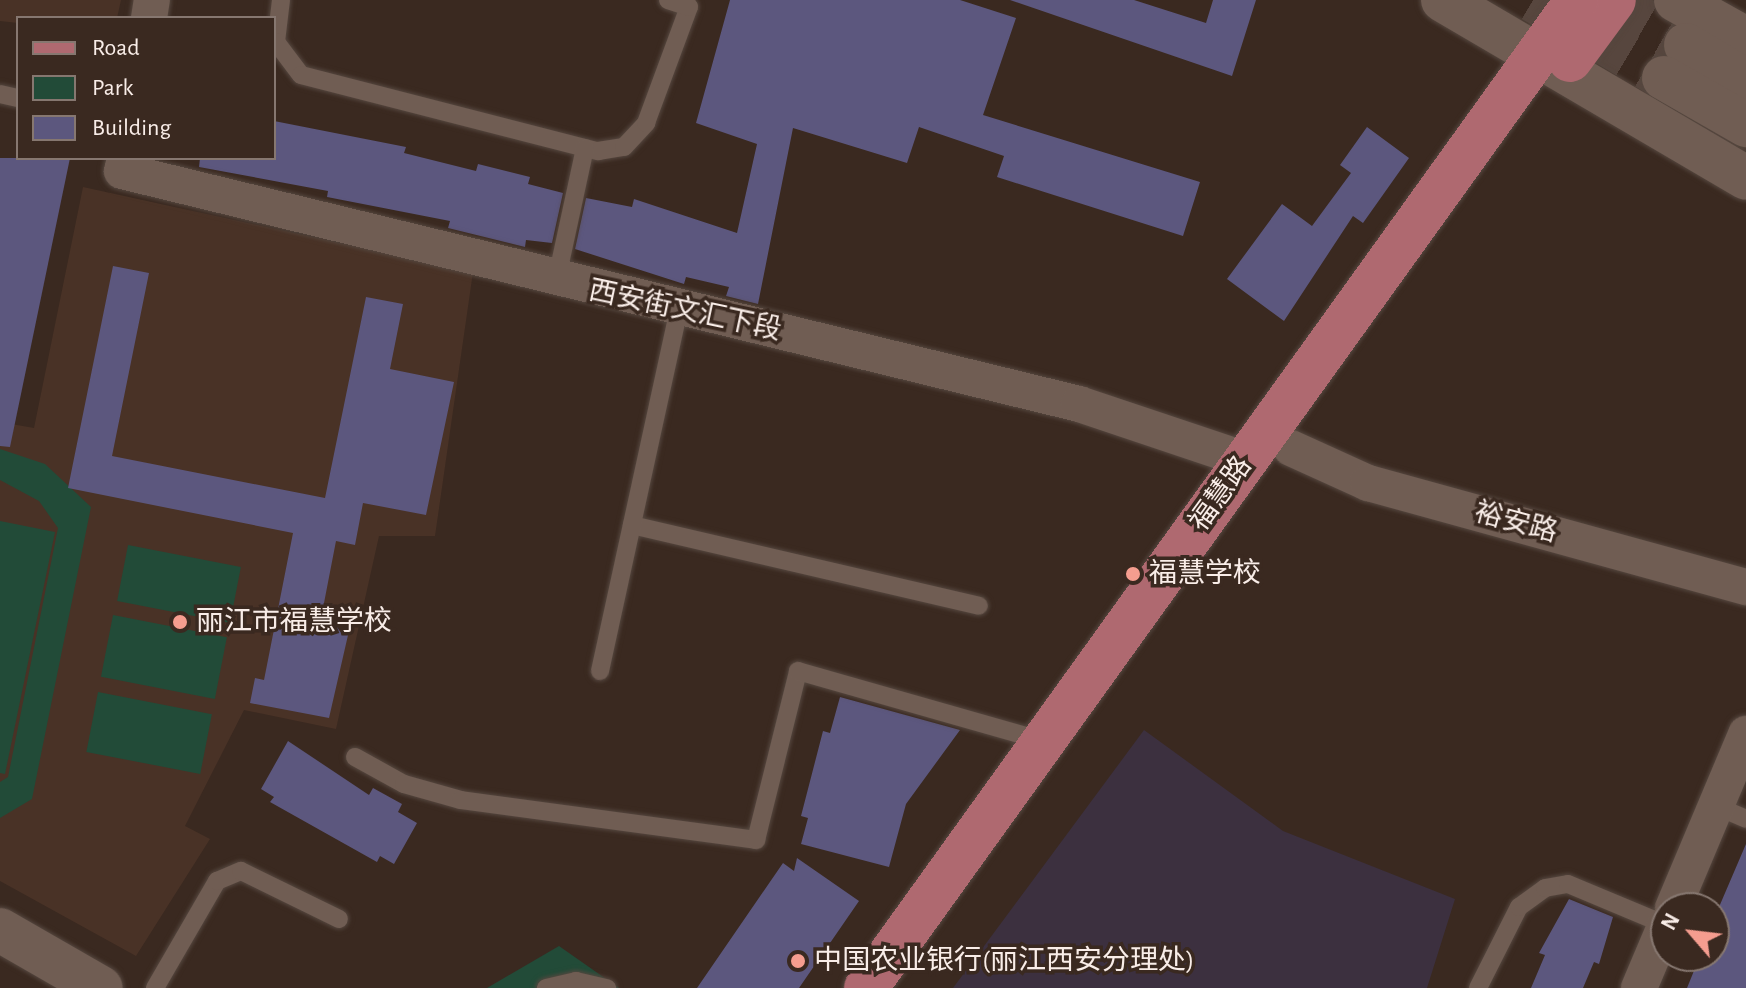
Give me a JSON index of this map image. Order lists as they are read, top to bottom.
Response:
{
  "streets": {
    "main road": ["福慧路"],
    "street": ["西安街文汇下段", "裕安路"]
  },
  "crossings": [
    ["西安街文汇下段", "福慧路"],
    ["福慧路", "裕安路"]
  ],
  "places": ["福慧学校", "丽江市福慧学校", "中国农业银行(丽江西安分理处)"],
  "legend": ["Road", "Park", "Building"],
  "north": "top left"
}
